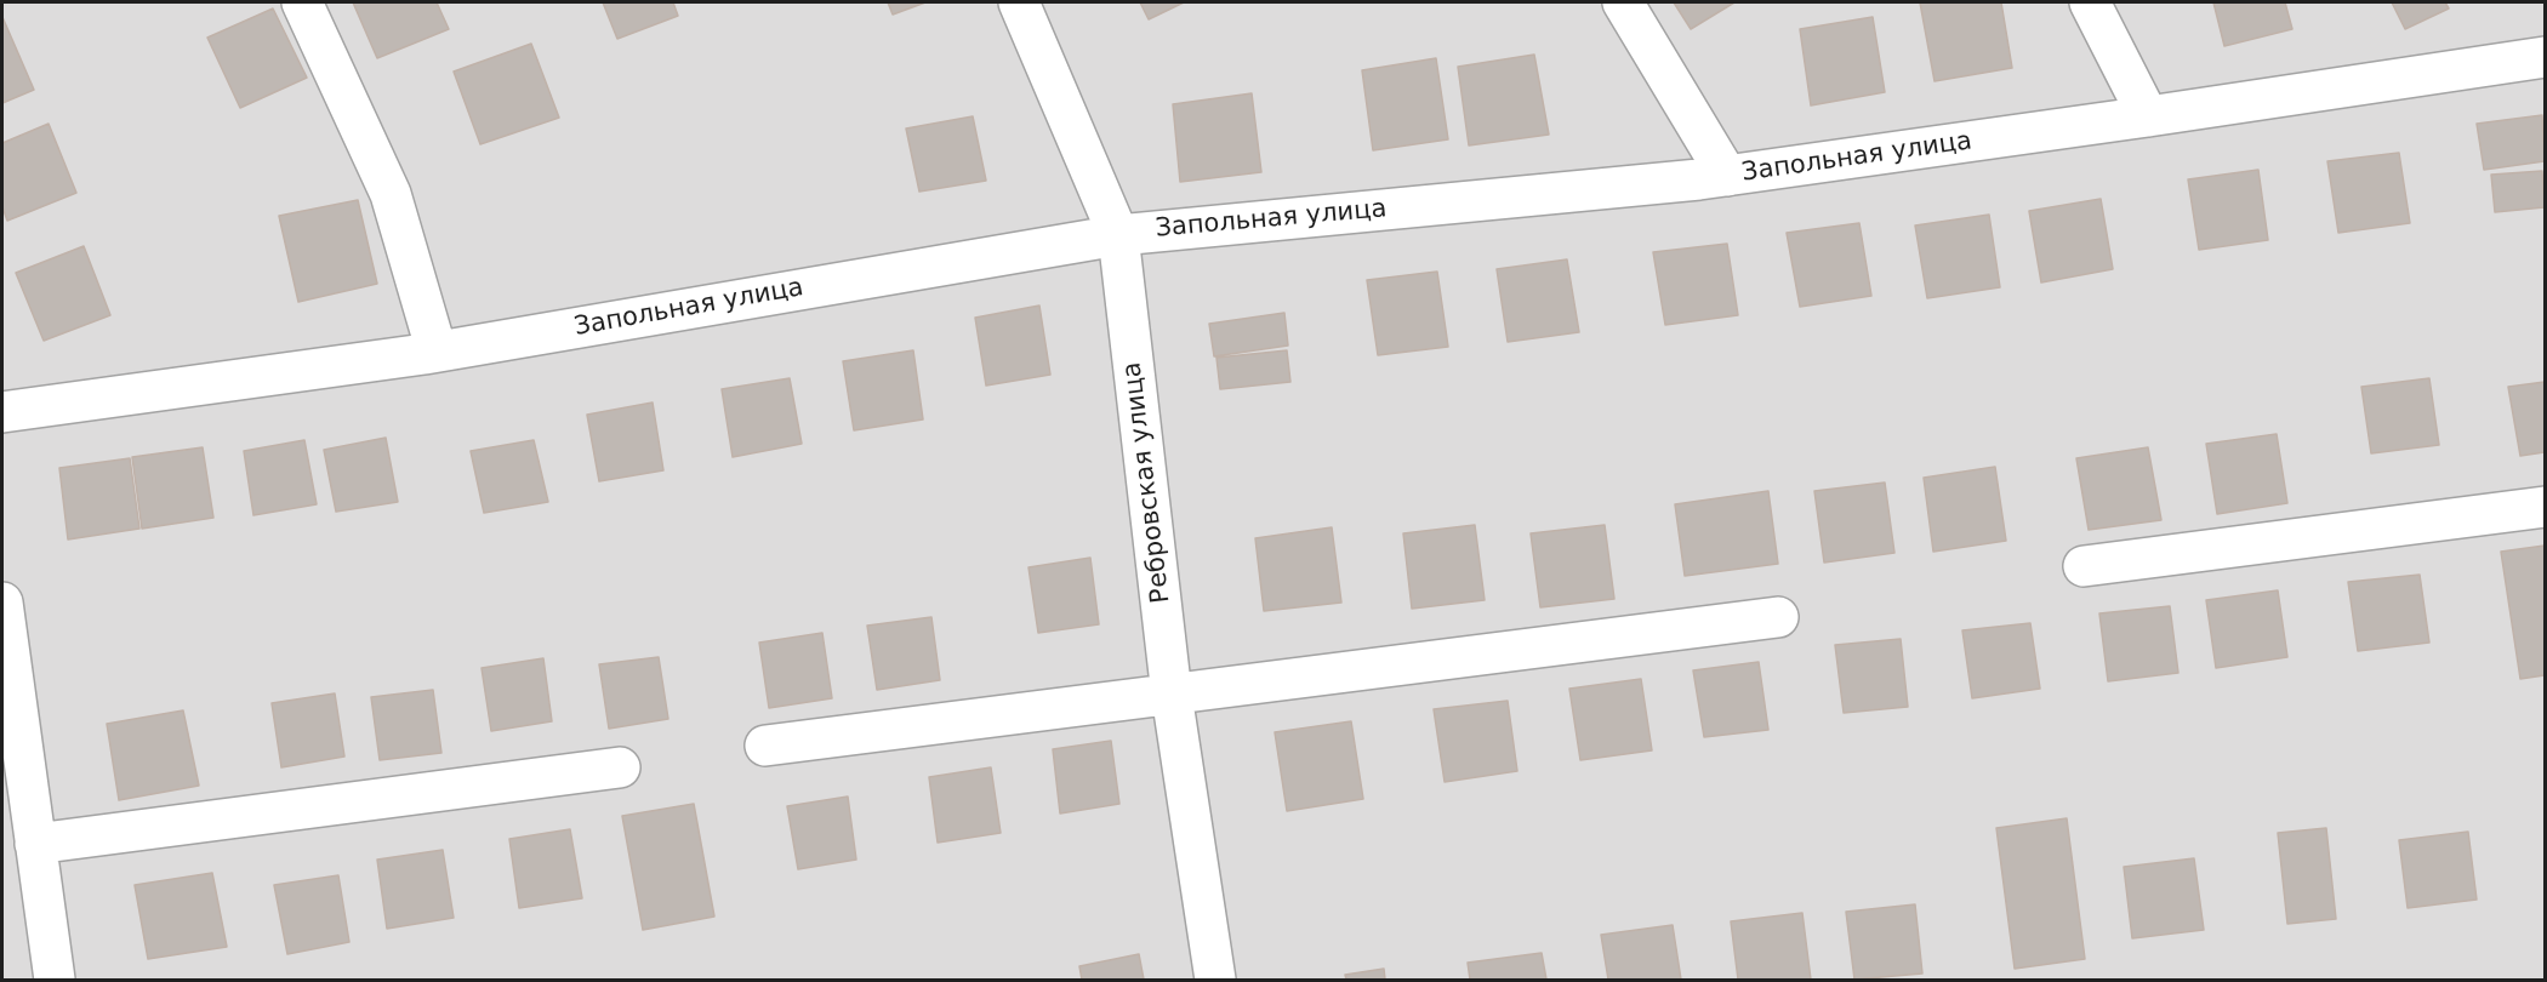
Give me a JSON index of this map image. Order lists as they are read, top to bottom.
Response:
{
  "streets": {
    "street": ["Запольная улица", "Ребровская улица"]
  },
  "crossings": [
    ["Запольная улица", "Ребровская улица"]
  ]
}
